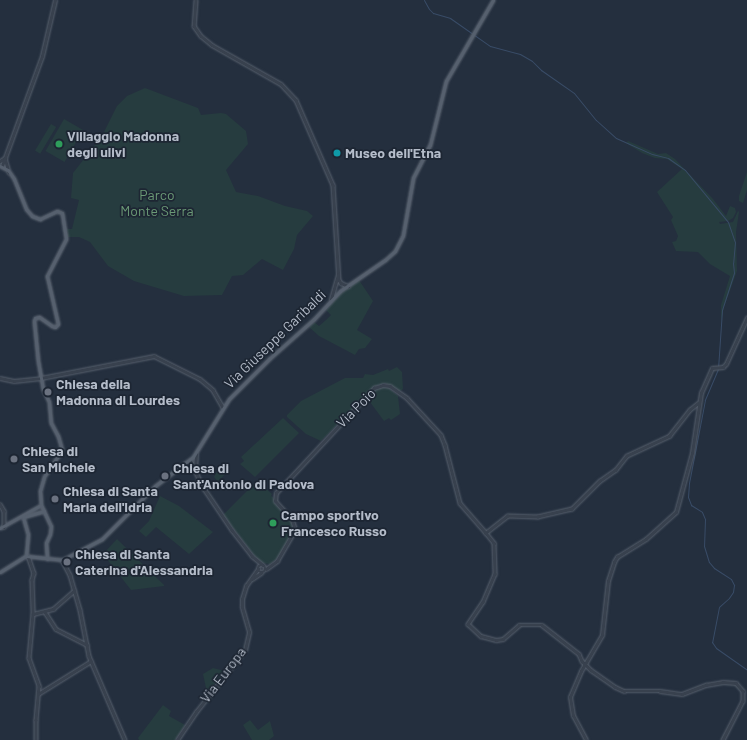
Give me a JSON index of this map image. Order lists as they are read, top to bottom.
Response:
{
  "streets": {
    "main road": ["Via Giuseppe Garibaldi"],
    "street": ["Via Poio", "Via Europa"]
  },
  "parks": ["Parco Monte Serra"],
  "places": [
    "Villaggio Madonna degli ulivi",
    "Museo dell'Etna",
    "Chiesa della Madonna di Lourdes",
    "Chiesa di San Michele",
    "Chiesa di Sant'Antonio di Padova",
    "Chiesa di Santa Maria dell'Idria",
    "Campo sportivo Francesco Russo",
    "Chiesa di Santa Caterina d'Alessandria"
  ]
}
